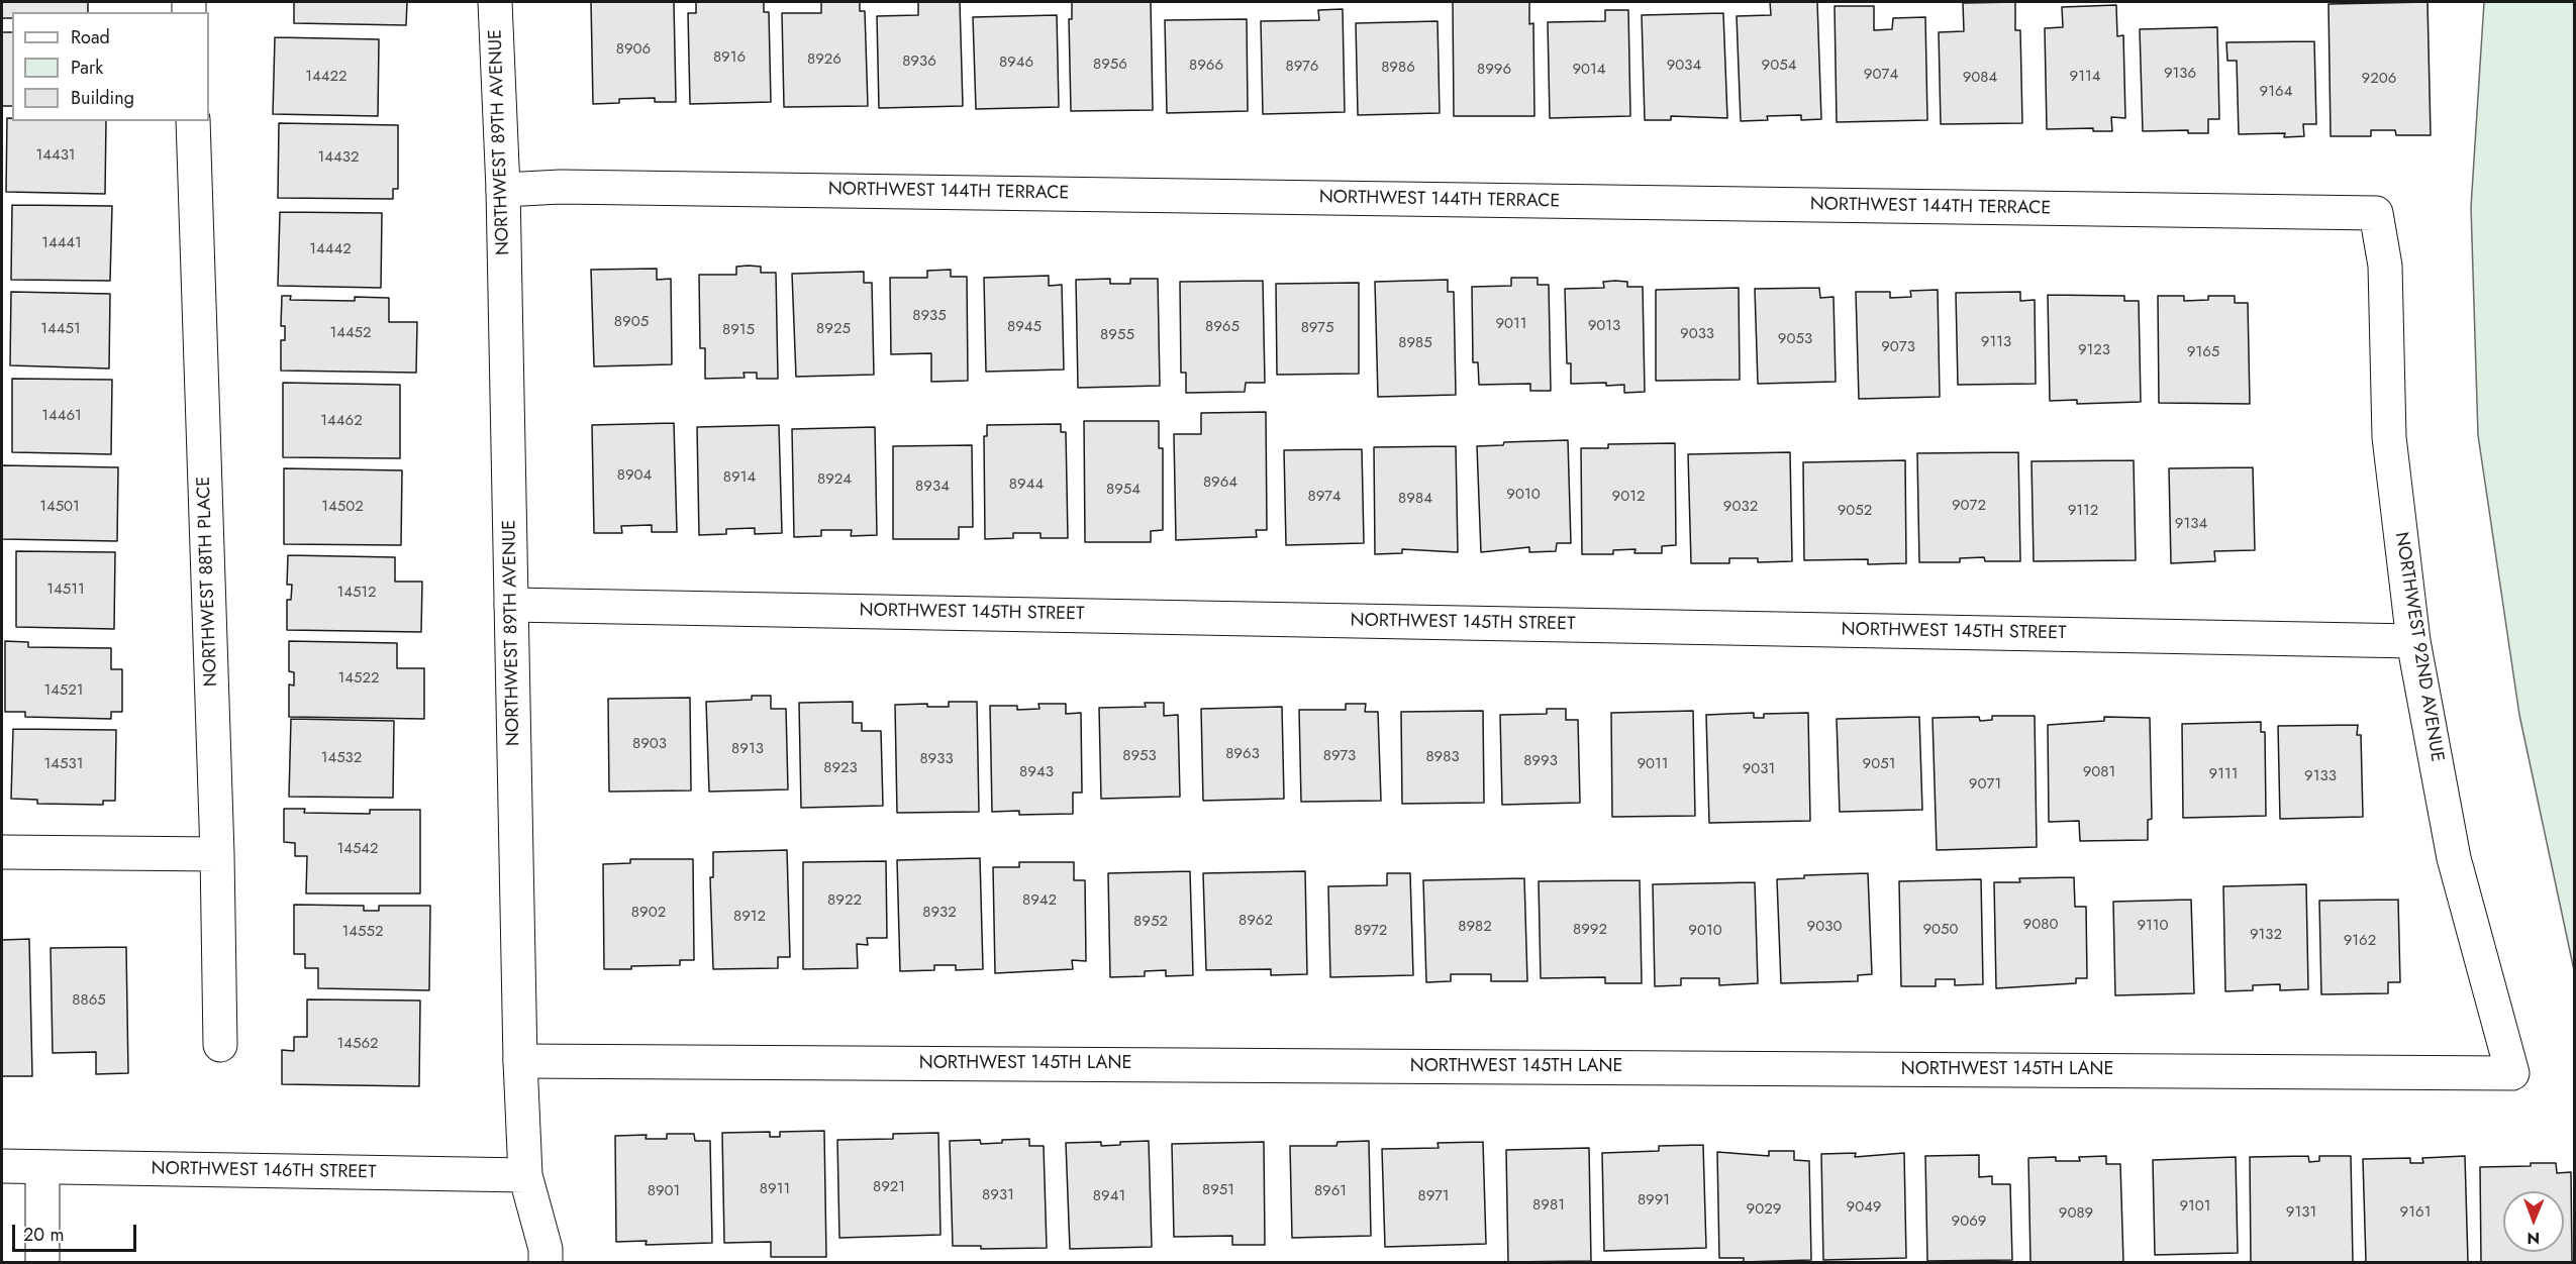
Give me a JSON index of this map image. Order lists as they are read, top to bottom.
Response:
{
  "streets": {
    "street": [
      "NORTHWEST 89TH AVENUE",
      "NORTHWEST 144TH TERRACE",
      "NORTHWEST 88TH PLACE",
      "NORTHWEST 145TH STREET",
      "NORTHWEST 92ND AVENUE",
      "NORTHWEST 145TH LANE",
      "NORTHWEST 146TH STREET"
    ]
  },
  "crossings": [
    ["NORTHWEST 89TH AVENUE", "NORTHWEST 144TH TERRACE"],
    ["NORTHWEST 89TH AVENUE", "NORTHWEST 145TH STREET"],
    ["NORTHWEST 89TH AVENUE", "NORTHWEST 145TH LANE"],
    ["NORTHWEST 89TH AVENUE", "NORTHWEST 146TH STREET"],
    ["NORTHWEST 144TH TERRACE", "NORTHWEST 92ND AVENUE"],
    ["NORTHWEST 145TH STREET", "NORTHWEST 92ND AVENUE"],
    ["NORTHWEST 92ND AVENUE", "NORTHWEST 145TH LANE"]
  ],
  "house_numbers": [
    "8906",
    "8916",
    "8926",
    "8936",
    "8946",
    "8956",
    "8966",
    "9034",
    "9054",
    "8976",
    "8986",
    "8996",
    "9014",
    "9136",
    "9074",
    "14422",
    "9114",
    "9084",
    "9206",
    "9164",
    "14431",
    "14432",
    "14441",
    "14442",
    "8935",
    "8905",
    "9011",
    "9013",
    "8945",
    "8965",
    "8975",
    "14451",
    "8925",
    "8915",
    "14452",
    "9033",
    "8955",
    "9053",
    "9113",
    "8985",
    "9073",
    "9123",
    "9165",
    "14461",
    "14462",
    "8904",
    "8914",
    "8924",
    "8964",
    "8944",
    "8934",
    "8954",
    "9010",
    "8974",
    "9012",
    "8984",
    "9072",
    "14501",
    "14502",
    "9032",
    "9052",
    "9112",
    "9134",
    "14511",
    "14512",
    "14522",
    "14521",
    "8903",
    "8913",
    "8963",
    "8953",
    "8973",
    "8983",
    "14532",
    "8933",
    "8993",
    "14531",
    "9011",
    "9051",
    "8923",
    "9031",
    "8943",
    "9081",
    "9111",
    "9133",
    "9071",
    "14542",
    "8922",
    "8942",
    "8902",
    "8932",
    "8912",
    "8962",
    "8952",
    "9080",
    "9110",
    "8982",
    "9030",
    "8992",
    "9050",
    "8972",
    "9010",
    "14552",
    "9132",
    "9162",
    "8865",
    "14562",
    "8921",
    "8911",
    "8951",
    "8901",
    "8961",
    "8931",
    "8941",
    "8971",
    "8991",
    "8981",
    "9101",
    "9049",
    "9029",
    "9131",
    "9161",
    "9089",
    "9069"
  ],
  "legend": ["Road", "Park", "Building"],
  "scale_bar": "20 m",
  "north": "bottom"
}
